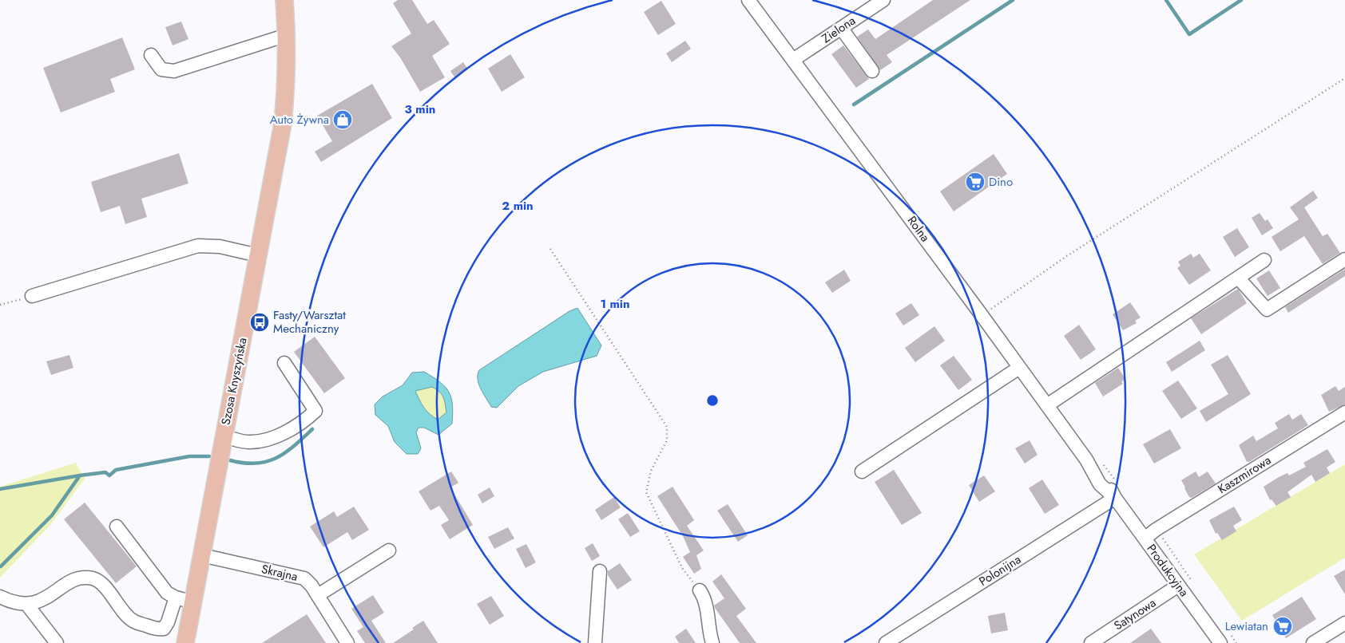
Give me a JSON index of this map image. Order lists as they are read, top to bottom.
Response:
{
  "streets": {
    "main road": ["Szosa Knyszyńska"],
    "street": [
      "Zielona",
      "Rolna",
      "Kaszmirowa",
      "Polonijna",
      "Produkcyjna",
      "Skrajna",
      "Satynowa"
    ]
  },
  "crossings": [
    ["Zielona", "Rolna"],
    ["Rolna", "Polonijna"],
    ["Rolna", "Produkcyjna"],
    ["Szosa Knyszyńska", "Skrajna"],
    ["Kaszmirowa", "Produkcyjna"],
    ["Polonijna", "Produkcyjna"],
    ["Produkcyjna", "Satynowa"]
  ],
  "places": {
    "shop": ["Auto Żywna"],
    "supermarket": ["Dino", "Lewiatan"],
    "bus stop": ["Fasty/Warsztat Mechaniczny"]
  },
  "rings": ["3 min", "2 min", "1 min"]
}
